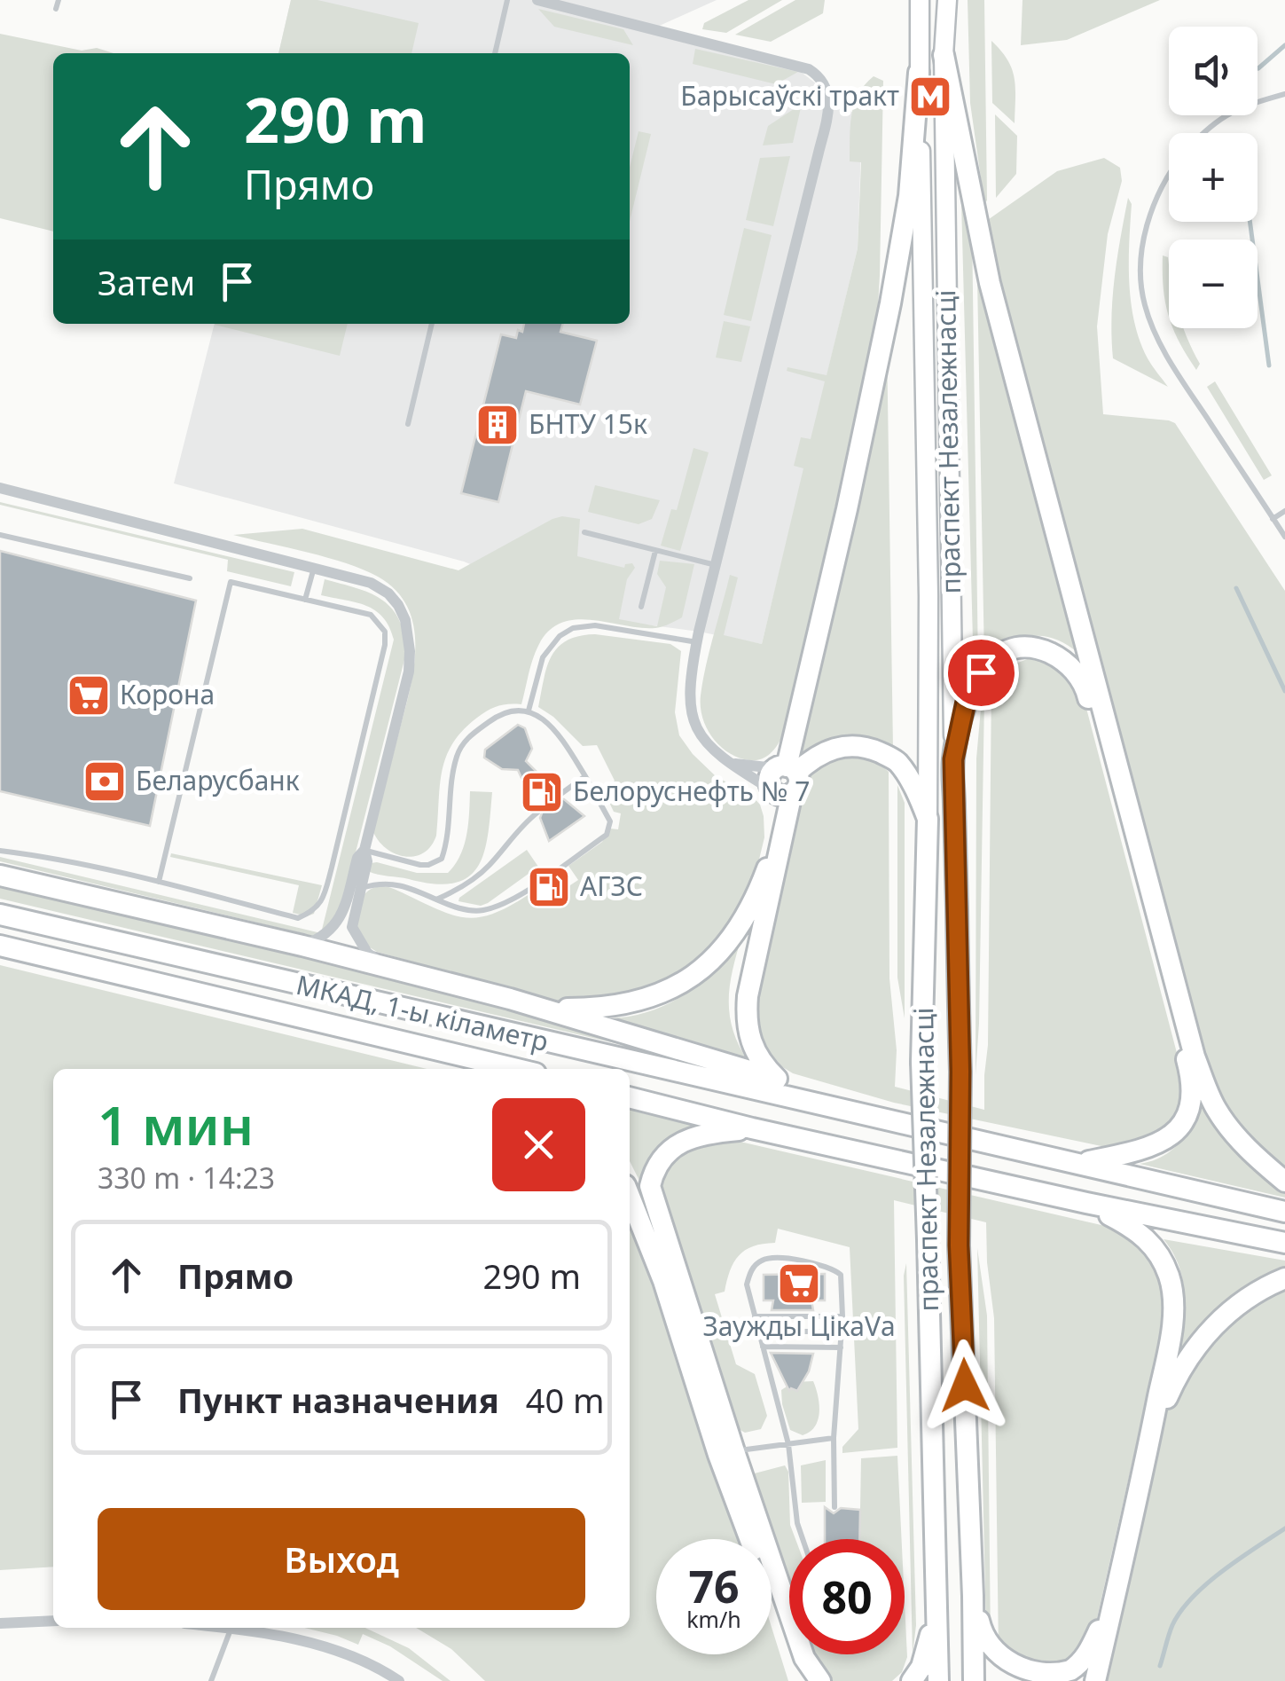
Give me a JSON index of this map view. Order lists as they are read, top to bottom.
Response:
{
  "streets": {
    "highway": ["праспект Незалежнасці", "МКАД, 1-ы кіламетр"]
  },
  "places": {
    "metro station": ["Барысаўскі тракт"],
    "building": ["БНТУ 15к"],
    "supermarket": ["Корона", "Заужды ЦікаVа"],
    "bank": ["Беларусбанк"],
    "fuel station": ["Белоруснефть № 7", "АГЗС"]
  },
  "page": {
    "map_buttons": ["+", "−"],
    "turn": ["290 m", "Прямо"],
    "then": "Затем",
    "heading": ["1 мин", "330 m · 14:23"],
    "list": [
      {
        "name": "Прямо",
        "value": "290 m"
      },
      {
        "name": "Пункт назначения",
        "value": "40 m"
      }
    ],
    "buttons": "Выход",
    "speed": "76 km/h",
    "limit": "80"
  }
}
